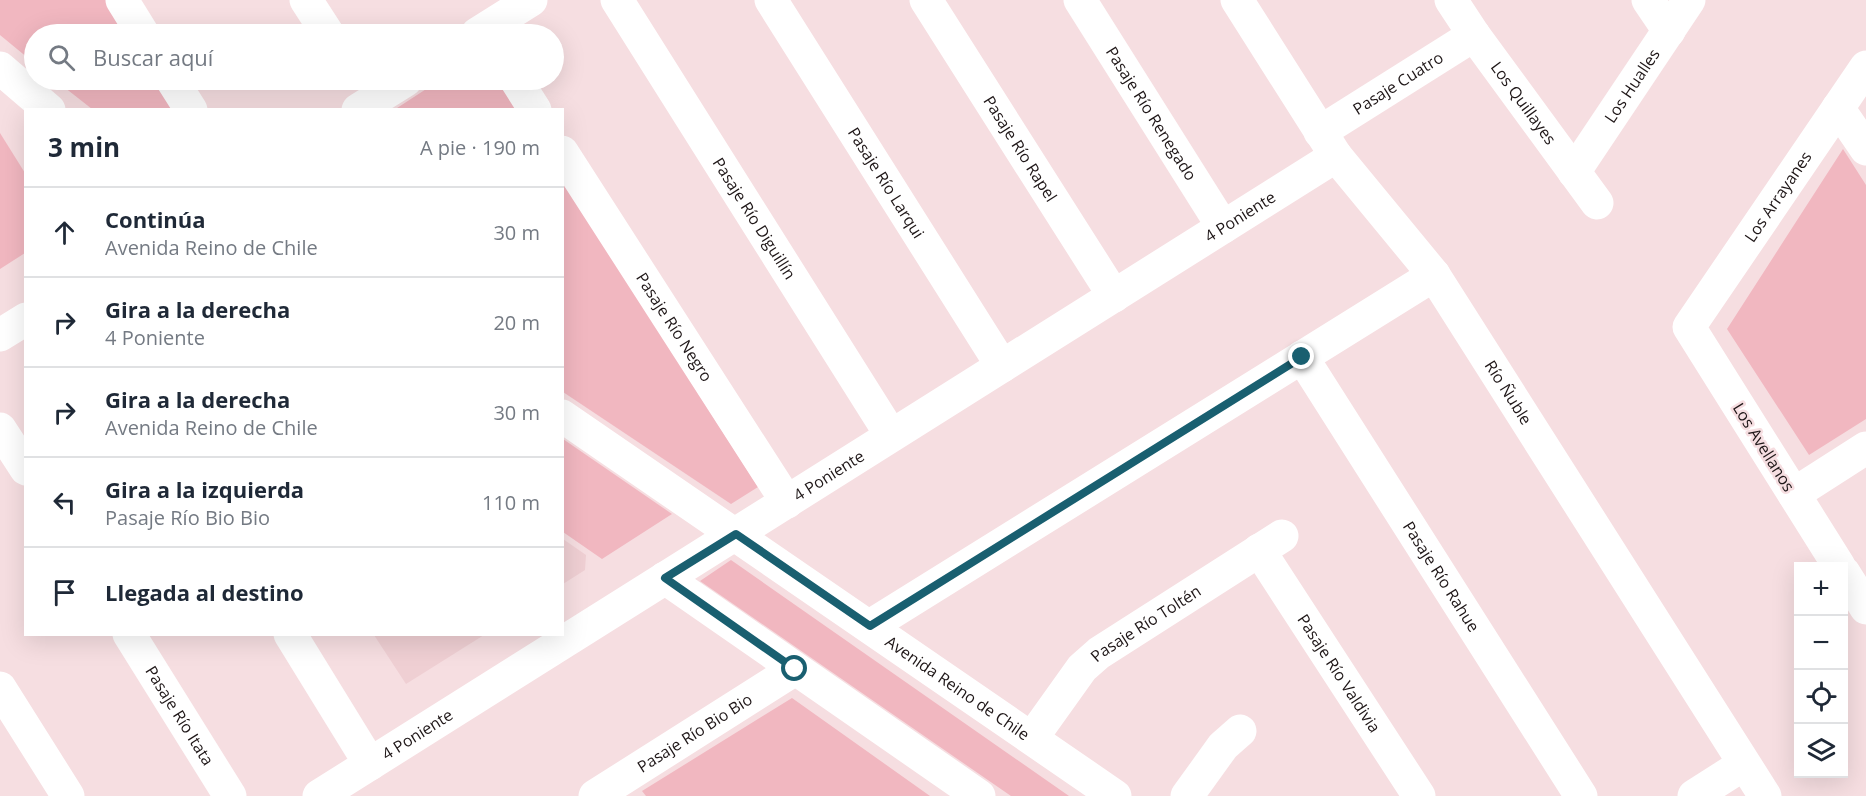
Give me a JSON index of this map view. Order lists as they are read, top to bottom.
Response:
{
  "streets": {
    "street": [
      "Pasaje Cuatro",
      "Los Hualles",
      "Los Quillayes",
      "Pasaje Río Renegado",
      "Pasaje Río Rapel",
      "Pasaje Río Larqui",
      "Los Arrayanes",
      "4 Poniente",
      "Pasaje Río Diguillín",
      "Pasaje Río Negro",
      "Río Ñuble",
      "Los Avellanos",
      "Pasaje Río Rahue",
      "Pasaje Río Toltén",
      "Pasaje Río Valdivia",
      "Avenida Reino de Chile",
      "Pasaje Río Itata",
      "Pasaje Río Bio Bio"
    ]
  },
  "crossings": [
    ["Pasaje Cuatro", "Los Quillayes"],
    ["Pasaje Cuatro", "4 Poniente"],
    ["Pasaje Cuatro", "Río Ñuble"],
    ["Los Hualles", "Los Quillayes"],
    ["Pasaje Río Renegado", "4 Poniente"],
    ["Pasaje Río Rapel", "4 Poniente"],
    ["Pasaje Río Larqui", "4 Poniente"],
    ["Los Arrayanes", "Los Avellanos"],
    ["4 Poniente", "Pasaje Río Diguillín"],
    ["4 Poniente", "Pasaje Río Negro"],
    ["4 Poniente", "Río Ñuble"],
    ["4 Poniente", "Avenida Reino de Chile"],
    ["Pasaje Río Toltén", "Pasaje Río Valdivia"],
    ["Pasaje Río Toltén", "Avenida Reino de Chile"]
  ],
  "page": {
    "search": "Buscar aquí",
    "heading": ["3 min", "A pie · 190 m"],
    "list": [
      ["Continúa", "Avenida Reino de Chile", "30 m"],
      ["Gira a la derecha", "4 Poniente", "20 m"],
      ["Gira a la derecha", "Avenida Reino de Chile", "30 m"],
      ["Gira a la izquierda", "Pasaje Río Bio Bio", "110 m"],
      "Llegada al destino"
    ],
    "map_buttons": ["+", "−"]
  }
}
